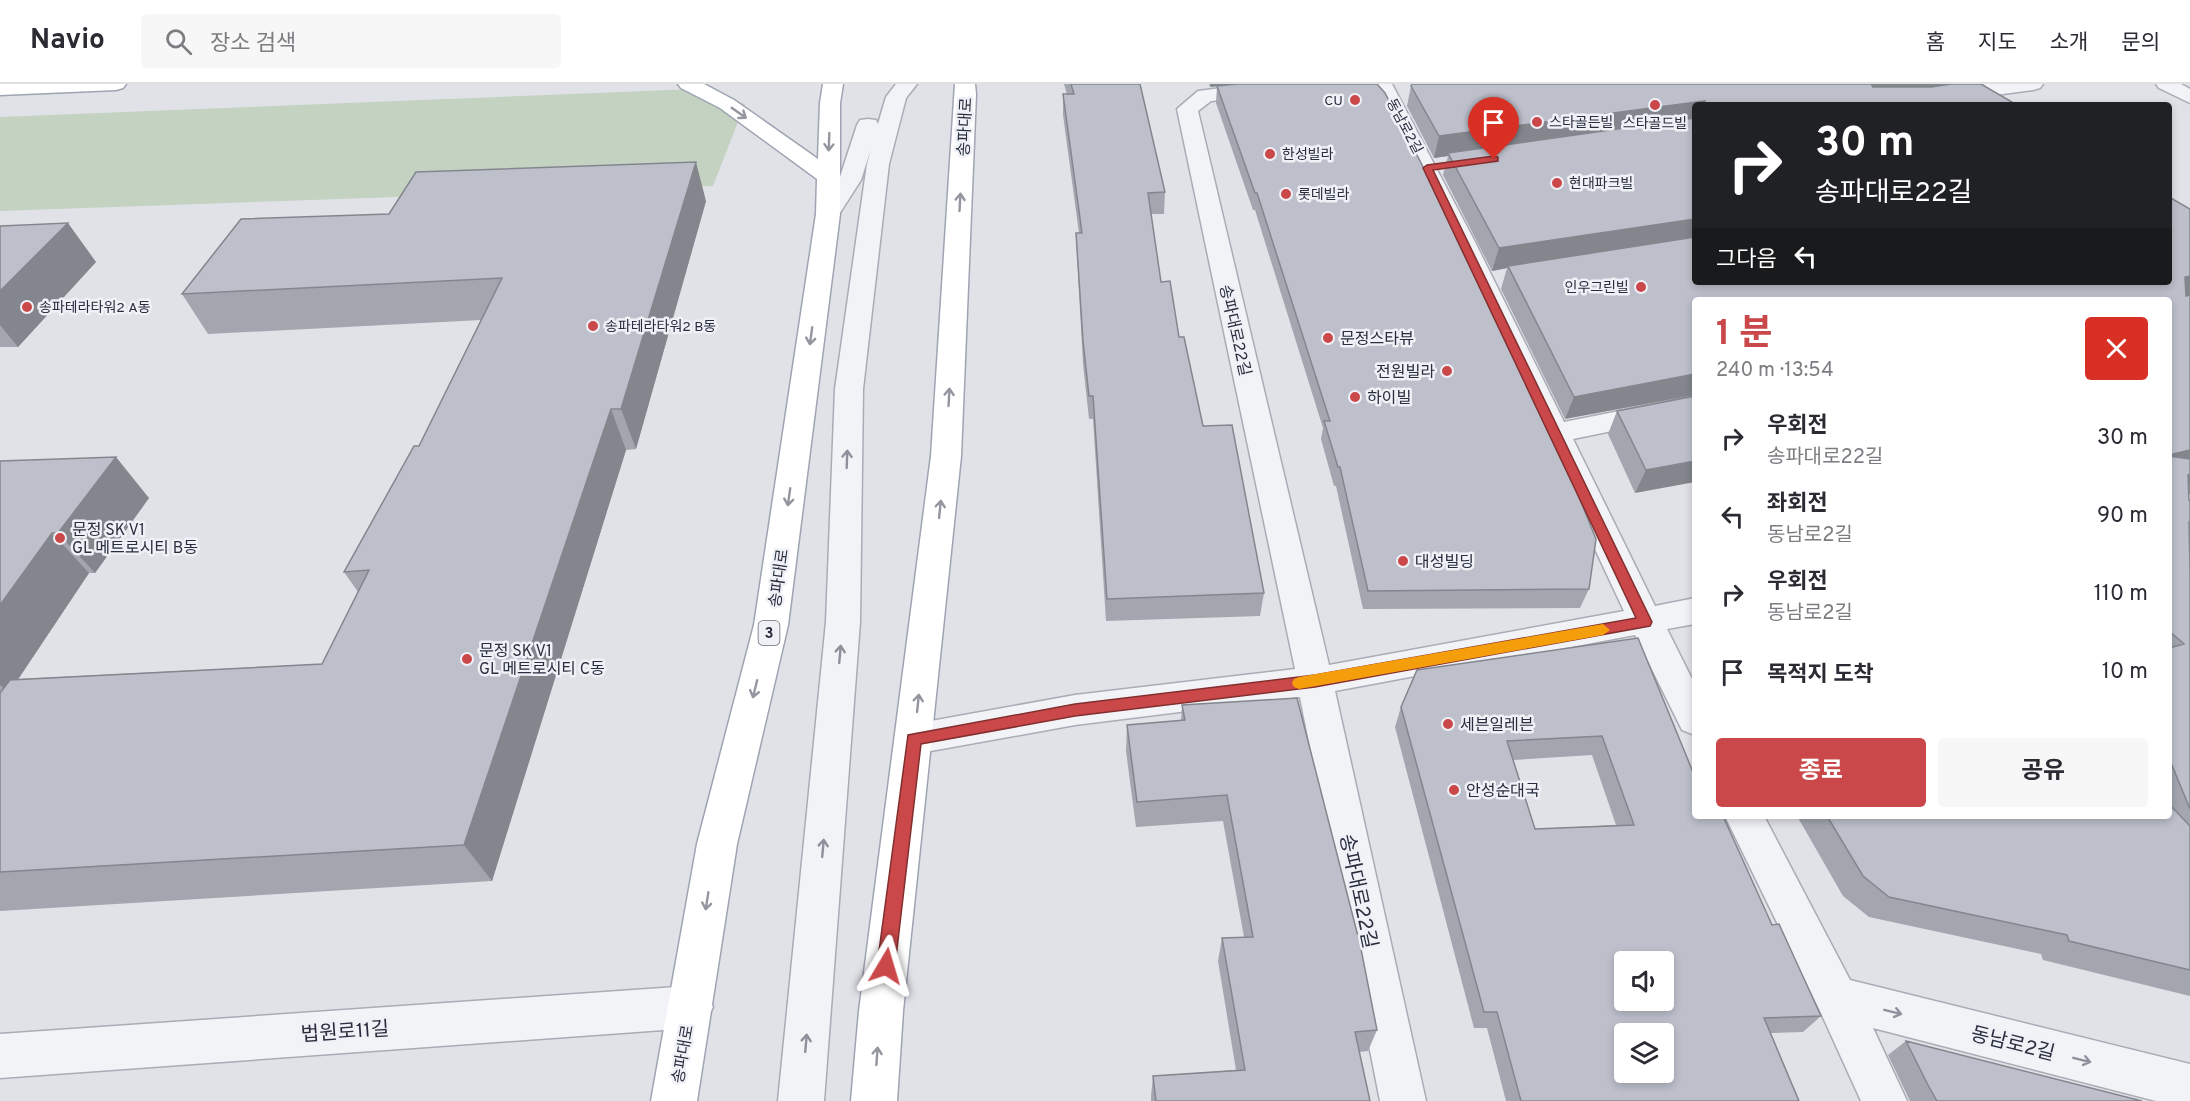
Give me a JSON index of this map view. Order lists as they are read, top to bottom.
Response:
{
  "streets": {
    "main road": ["송파대로", "3"],
    "street": ["동남로2길", "송파대로22길", "법원로11길"]
  },
  "crossings": [
    ["송파대로", "법원로11길"]
  ],
  "places": [
    "CU",
    "스타골드빌",
    "스타골든빌",
    "한성빌라",
    "현대파크빌",
    "롯데빌라",
    "인우그린빌",
    "송파테라타워2 A동",
    "송파테라타워2 B동",
    "문정스타뷰",
    "전원빌라",
    "하이빌",
    "문정 SK V1 GL 메트로시티 B동",
    "대성빌딩",
    "문정 SK V1 GL 메트로시티 C동",
    "세븐일레븐",
    "안성순대국"
  ],
  "page": {
    "header": "Navio",
    "search": "장소 검색",
    "nav": [
      "홈",
      "지도",
      "소개",
      "문의"
    ],
    "turn": ["30 m", "송파대로22길"],
    "then": "그다음",
    "heading": ["1 분", "240 m · 13:54"],
    "list": [
      {
        "name": "우회전",
        "note": "송파대로22길",
        "value": "30 m"
      },
      {
        "name": "좌회전",
        "note": "동남로2길",
        "value": "90 m"
      },
      {
        "name": "우회전",
        "note": "동남로2길",
        "value": "110 m"
      },
      {
        "name": "목적지 도착",
        "value": "10 m"
      }
    ],
    "buttons": ["종료", "공유"]
  }
}
